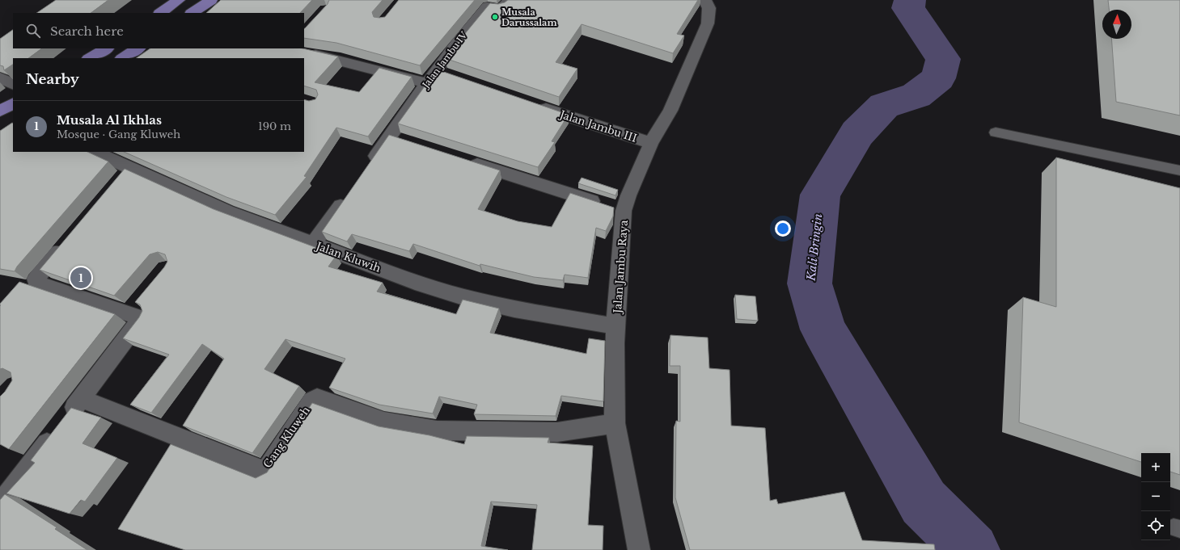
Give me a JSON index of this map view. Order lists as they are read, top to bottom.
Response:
{
  "streets": {
    "street": [
      "Jalan Jambu IV",
      "Jalan Jambu III",
      "Jalan Kluwih",
      "Jalan Jambu Raya",
      "Gang Kluweh"
    ]
  },
  "crossings": [
    ["Jalan Jambu III", "Jalan Jambu Raya"],
    ["Jalan Kluwih", "Jalan Jambu Raya"],
    ["Jalan Jambu Raya", "Gang Kluweh"]
  ],
  "water": ["Kali Bringin"],
  "places": ["Musala Darussalam"],
  "north": "top",
  "page": {
    "search": "Search here",
    "heading": "Nearby",
    "list": [
      {
        "mark": "1",
        "name": "Musala Al Ikhlas",
        "note": "Mosque · Gang Kluweh",
        "value": "190 m"
      }
    ],
    "pins": "1",
    "map_buttons": ["+", "−"]
  }
}
